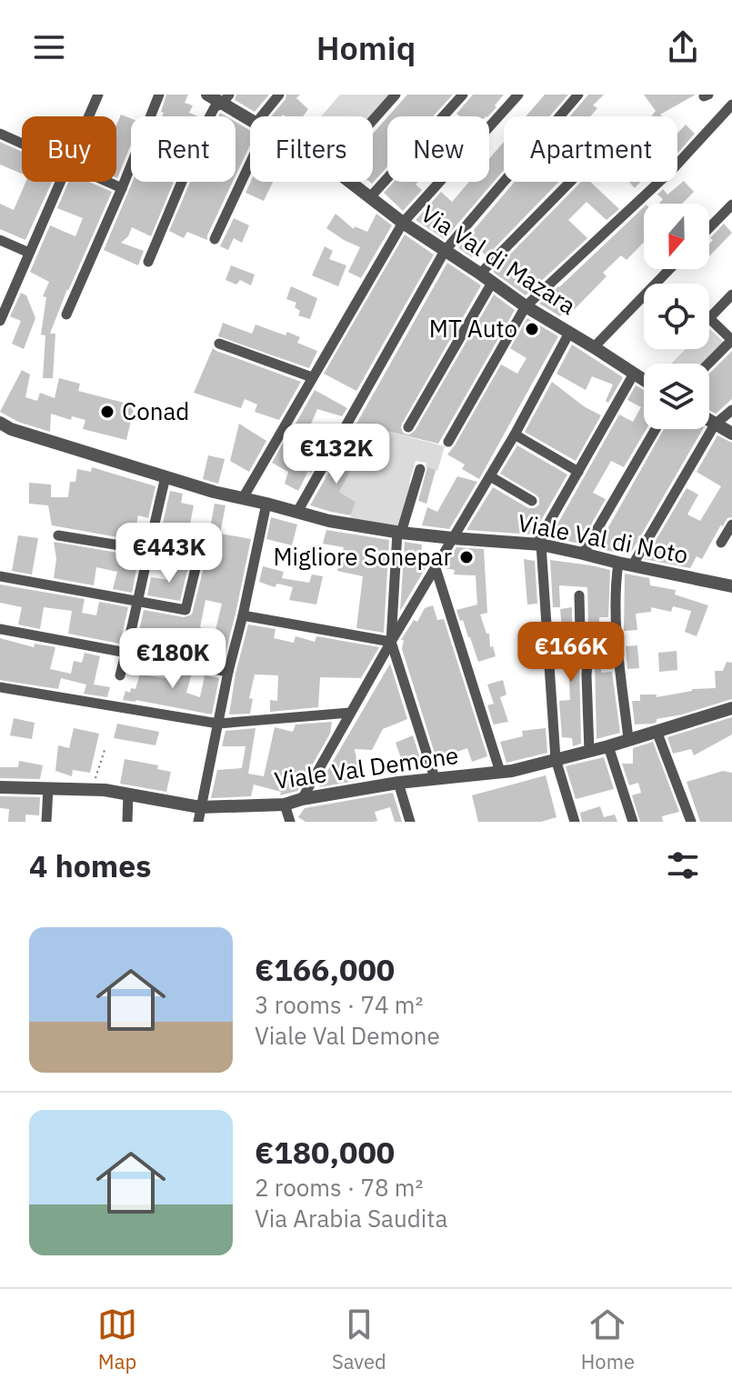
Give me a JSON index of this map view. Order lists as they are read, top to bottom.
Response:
{
  "streets": {
    "street": ["Via Val di Mazara", "Viale Val di Noto", "Viale Val Demone"]
  },
  "places": ["MT Auto", "Conad", "Migliore Sonepar"],
  "north": "bottom",
  "page": {
    "header": "Homiq",
    "chip": [
      "Buy",
      "Rent",
      "Filters",
      "New",
      "Apartment"
    ],
    "price": [
      "€132K",
      "€443K",
      "€166K",
      "€180K"
    ],
    "heading": "4 homes",
    "list": [
      {
        "name": "€166,000",
        "note": "3 rooms · 74 m² · Viale Val Demone"
      },
      {
        "name": "€180,000",
        "note": "2 rooms · 78 m² · Via Arabia Saudita"
      }
    ],
    "tabs": ["Map", "Saved", "Home"]
  }
}
